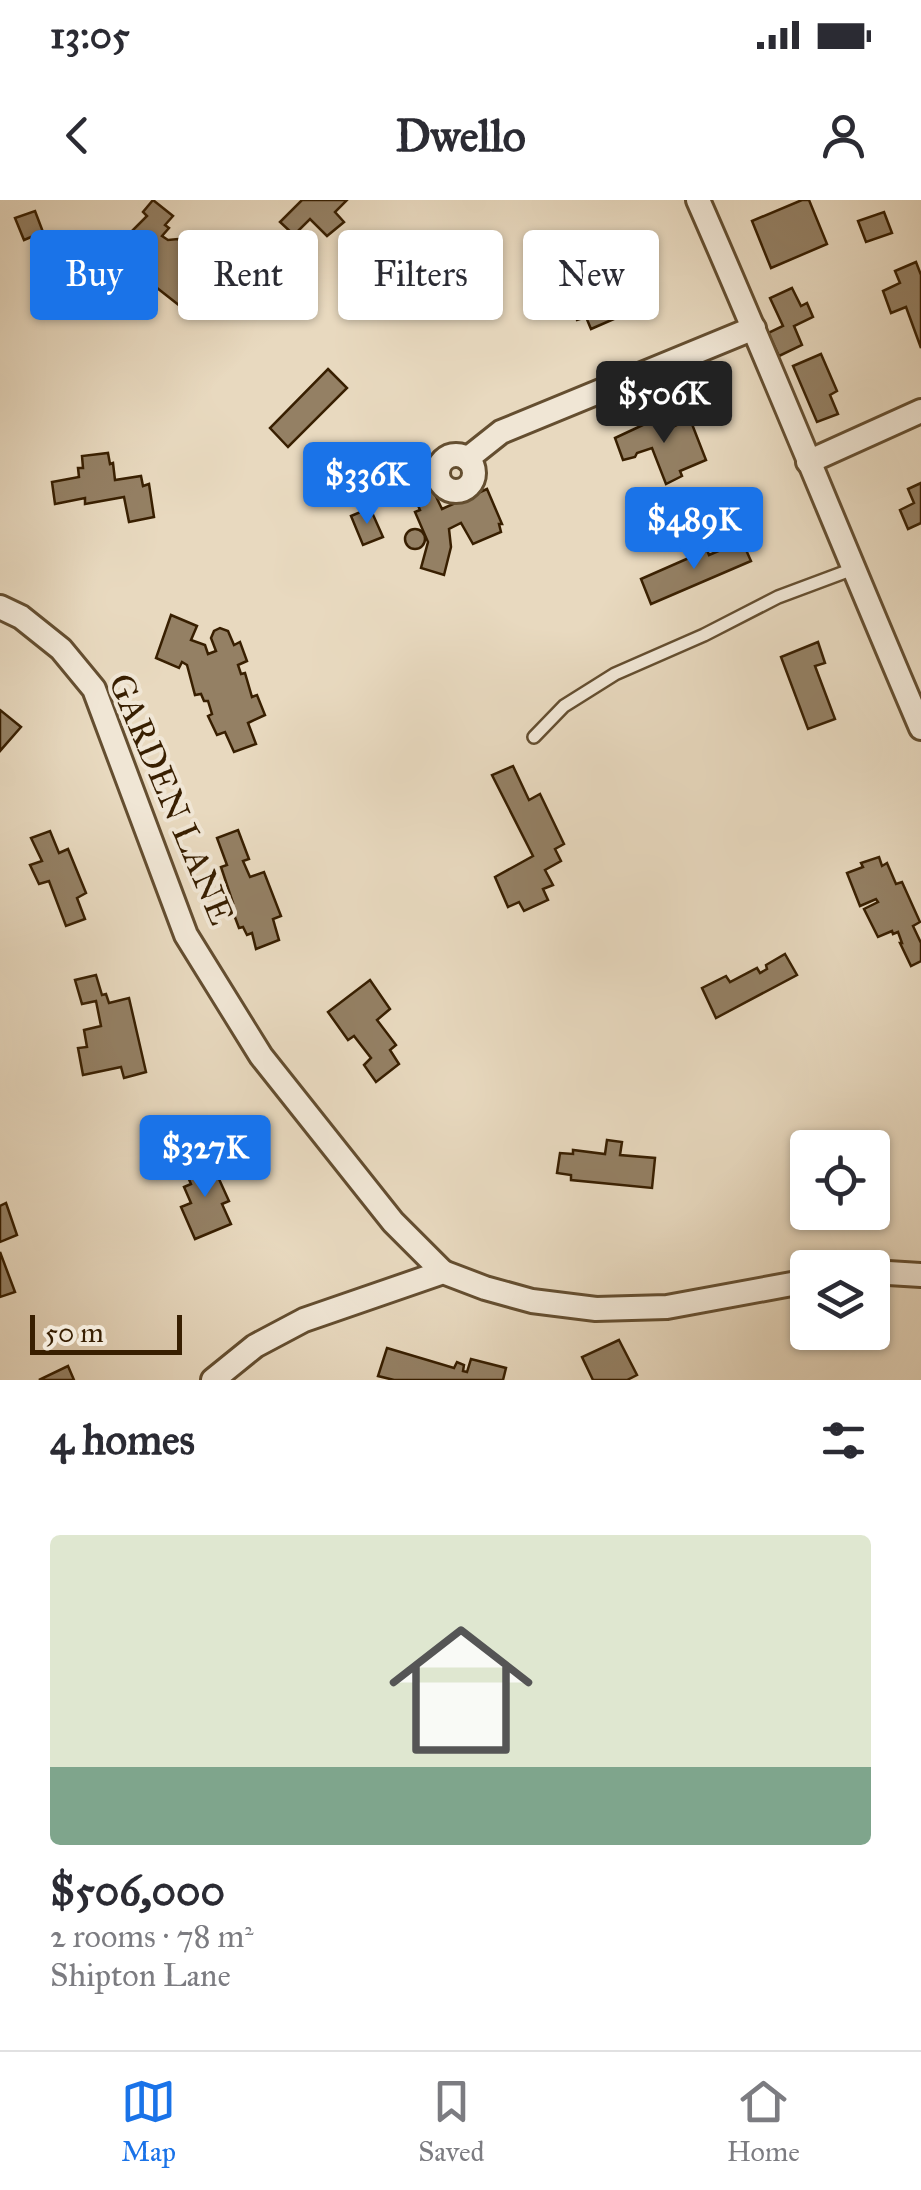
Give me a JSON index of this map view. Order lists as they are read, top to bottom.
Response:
{
  "streets": {
    "street": ["GARDEN LANE"]
  },
  "scale_bar": "50 m",
  "page": {
    "status": "13:05",
    "header": "Dwello",
    "chip": [
      "Buy",
      "Rent",
      "Filters",
      "New"
    ],
    "price": [
      "$506K",
      "$336K",
      "$489K",
      "$327K"
    ],
    "scale": "50 m",
    "heading": "4 homes",
    "list": [
      {
        "name": "$506,000",
        "note": "2 rooms · 78 m² · Shipton Lane"
      }
    ],
    "tabs": ["Map", "Saved", "Home"]
  }
}
